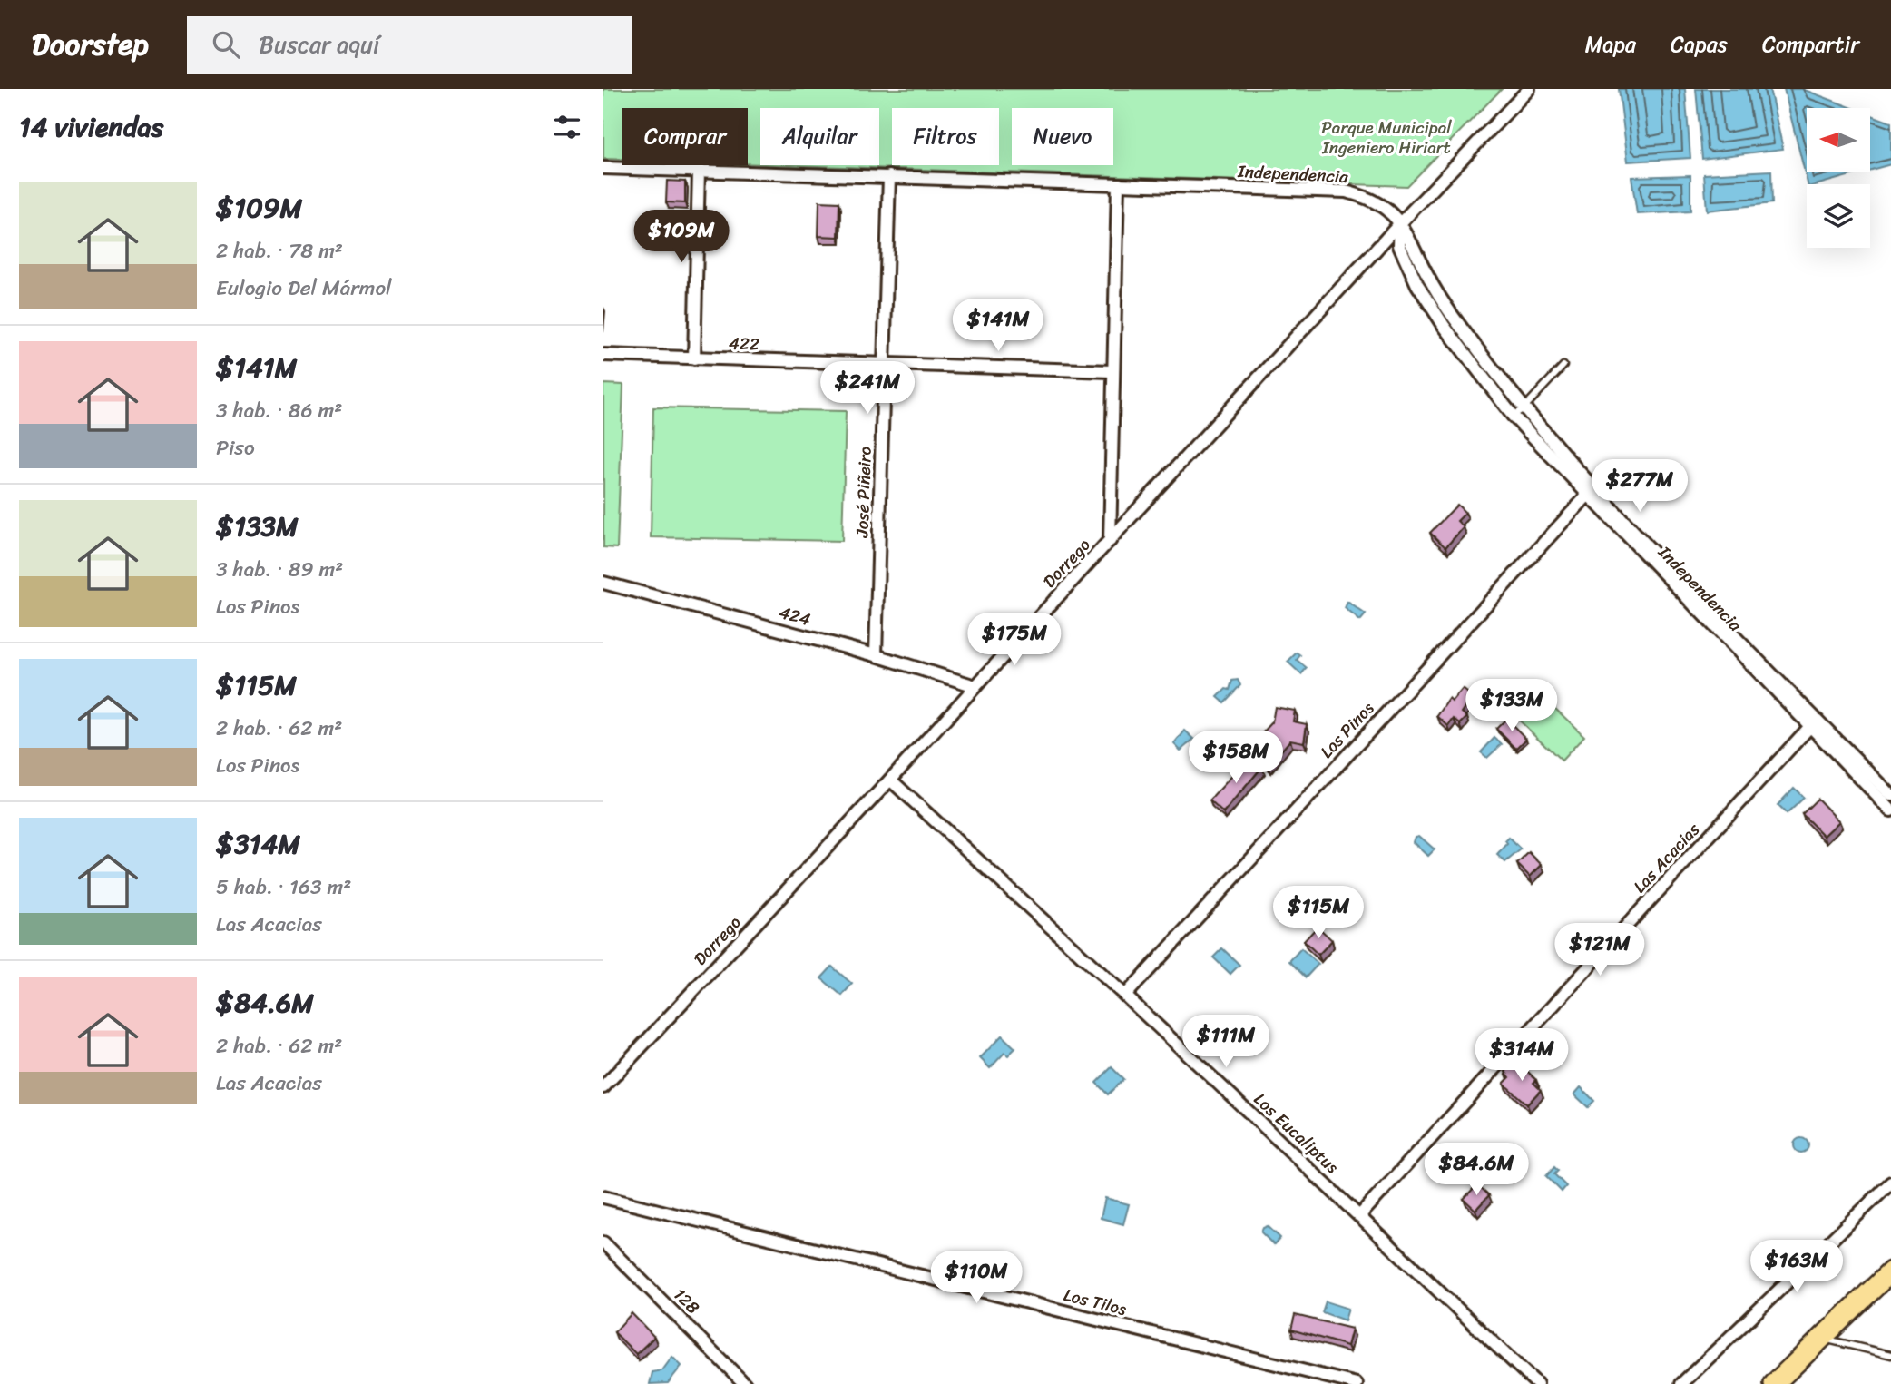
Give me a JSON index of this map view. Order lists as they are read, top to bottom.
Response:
{
  "streets": {
    "street": [
      "Independencia",
      "422",
      "José Piñeiro",
      "Dorrego",
      "424",
      "Los Pinos",
      "Las Acacias",
      "Los Eucaliptus",
      "128",
      "Los Tilos"
    ]
  },
  "crossings": [
    ["Independencia", "José Piñeiro"],
    ["Independencia", "Dorrego"],
    ["Independencia", "Los Pinos"],
    ["Independencia", "Las Acacias"],
    ["422", "José Piñeiro"],
    ["José Piñeiro", "424"],
    ["Dorrego", "424"],
    ["Dorrego", "Los Eucaliptus"],
    ["Los Pinos", "Los Eucaliptus"],
    ["Las Acacias", "Los Eucaliptus"]
  ],
  "parks": ["Parque Municipal Ingeniero Hiriart"],
  "north": "left",
  "page": {
    "header": "Doorstep",
    "search": "Buscar aquí",
    "nav": ["Mapa", "Capas", "Compartir"],
    "heading": "14 viviendas",
    "chip": [
      "Comprar",
      "Alquilar",
      "Filtros",
      "Nuevo"
    ],
    "list": [
      {
        "name": "$109M",
        "note": "2 hab. · 78 m² · Eulogio Del Mármol"
      },
      {
        "name": "$141M",
        "note": "3 hab. · 86 m² · Piso"
      },
      {
        "name": "$133M",
        "note": "3 hab. · 89 m² · Los Pinos"
      },
      {
        "name": "$115M",
        "note": "2 hab. · 62 m² · Los Pinos"
      },
      {
        "name": "$314M",
        "note": "5 hab. · 163 m² · Las Acacias"
      },
      {
        "name": "$84.6M",
        "note": "2 hab. · 62 m² · Las Acacias"
      }
    ],
    "price": [
      "$109M",
      "$141M",
      "$241M",
      "$277M",
      "$175M",
      "$133M",
      "$158M",
      "$115M",
      "$121M",
      "$111M",
      "$314M",
      "$84.6M",
      "$163M",
      "$110M"
    ]
  }
}
